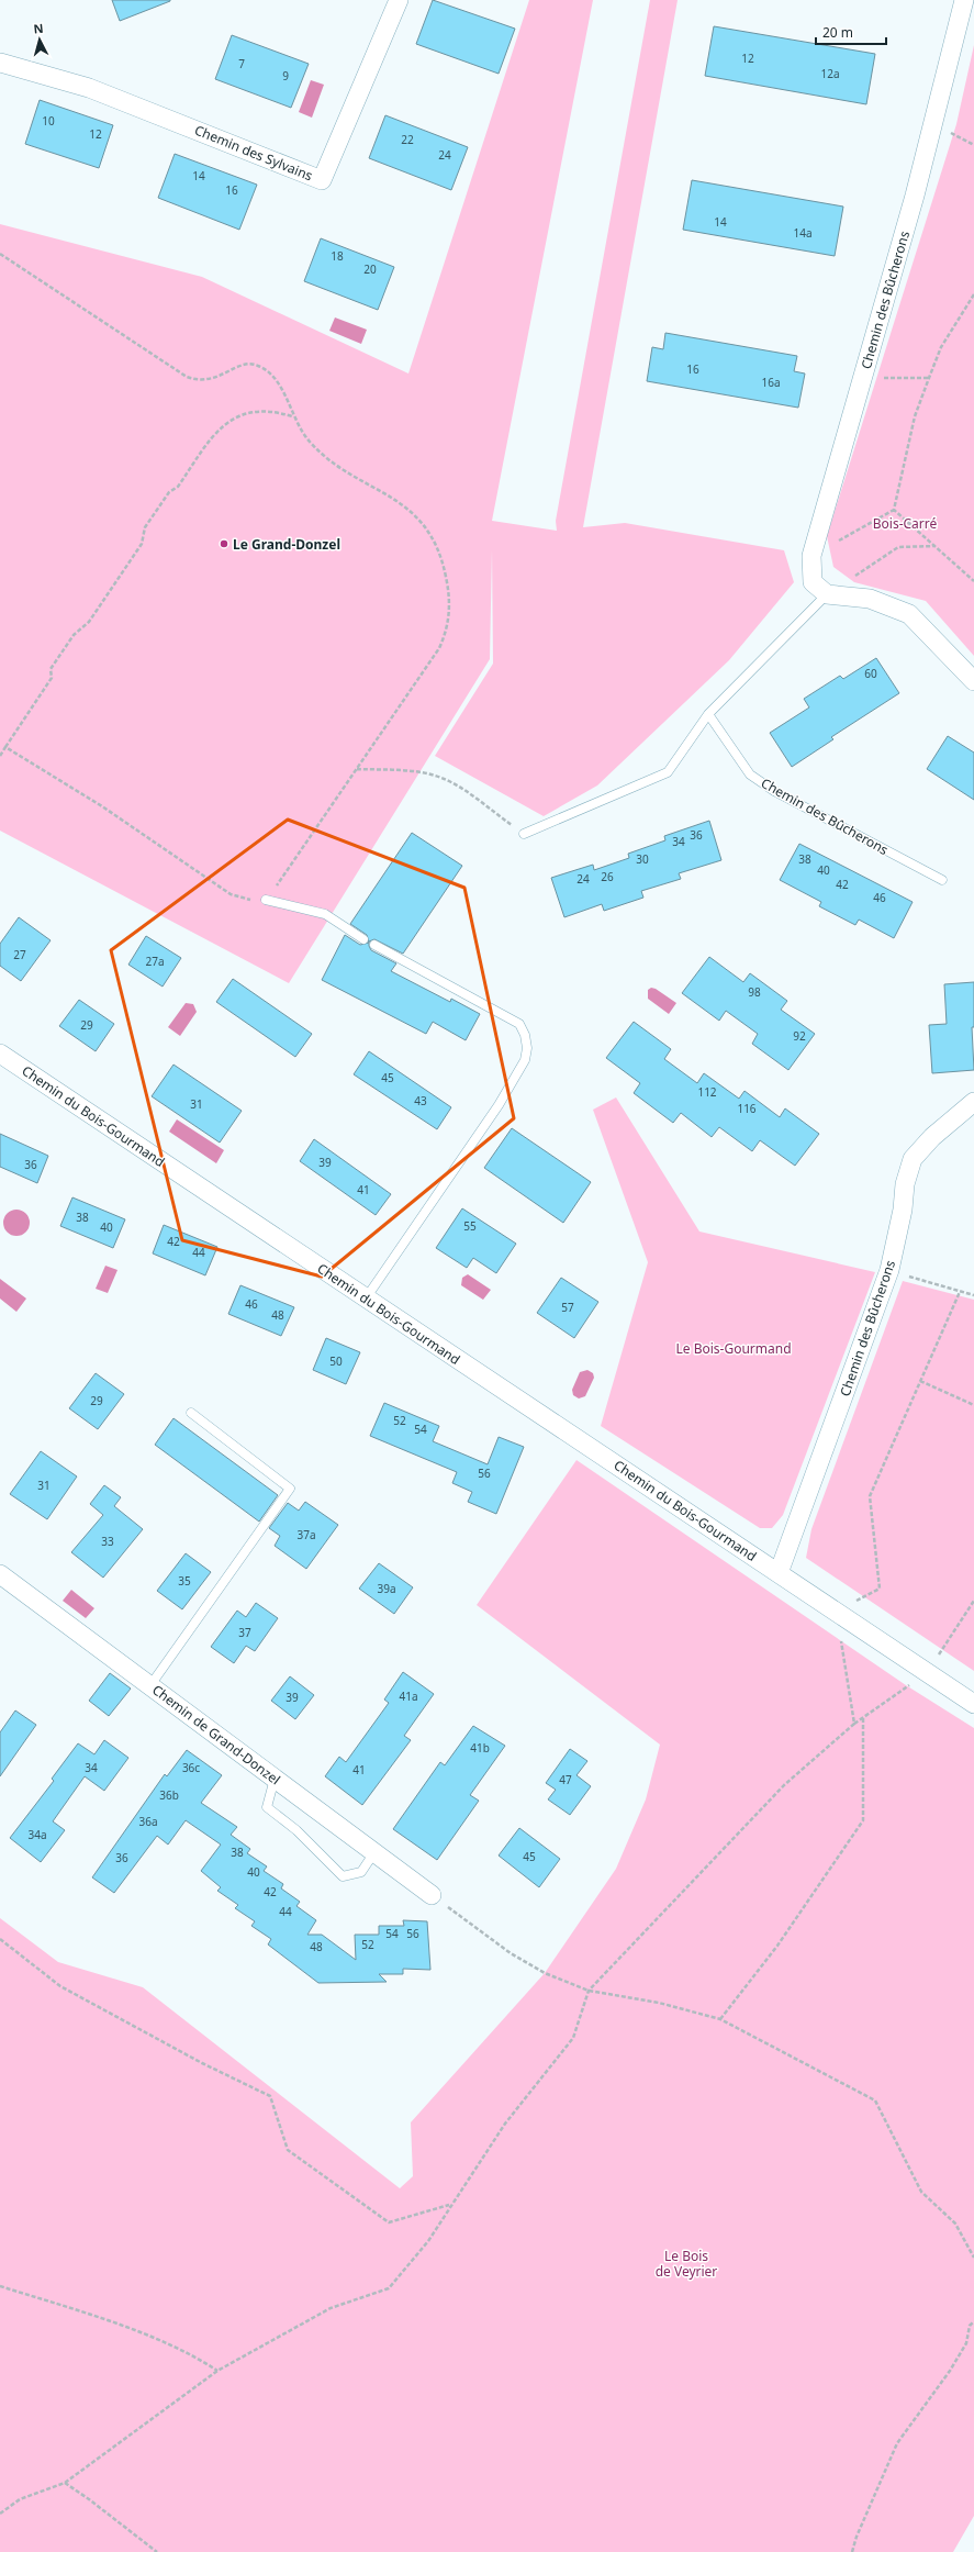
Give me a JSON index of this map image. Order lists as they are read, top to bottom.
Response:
{
  "streets": {
    "street": [
      "Chemin des Sylvains",
      "Chemin des Bûcherons",
      "Chemin du Bois-Gourmand",
      "Chemin de Grand-Donzel"
    ]
  },
  "crossings": [
    ["Chemin des Bûcherons", "Chemin du Bois-Gourmand"]
  ],
  "parks": ["Bois-Carré", "Le Bois-Gourmand", "Le Bois de Veyrier"],
  "places": ["Le Grand-Donzel"],
  "house_numbers": [
    "12",
    "7",
    "12a",
    "9",
    "10",
    "12",
    "22",
    "24",
    "14",
    "16",
    "14",
    "14a",
    "18",
    "20",
    "16",
    "16a",
    "60",
    "36",
    "34",
    "30",
    "38",
    "40",
    "26",
    "24",
    "42",
    "46",
    "27",
    "27a",
    "98",
    "29",
    "92",
    "45",
    "112",
    "43",
    "31",
    "116",
    "39",
    "36",
    "41",
    "38",
    "55",
    "40",
    "42",
    "44",
    "46",
    "57",
    "48",
    "50",
    "29",
    "52",
    "54",
    "56",
    "31",
    "37a",
    "33",
    "35",
    "39a",
    "37",
    "41a",
    "39",
    "41b",
    "34",
    "36c",
    "41",
    "47",
    "36b",
    "36a",
    "34a",
    "38",
    "45",
    "36",
    "40",
    "42",
    "44",
    "54",
    "56",
    "52",
    "48"
  ],
  "scale_bar": "20 m",
  "north": "top"
}
